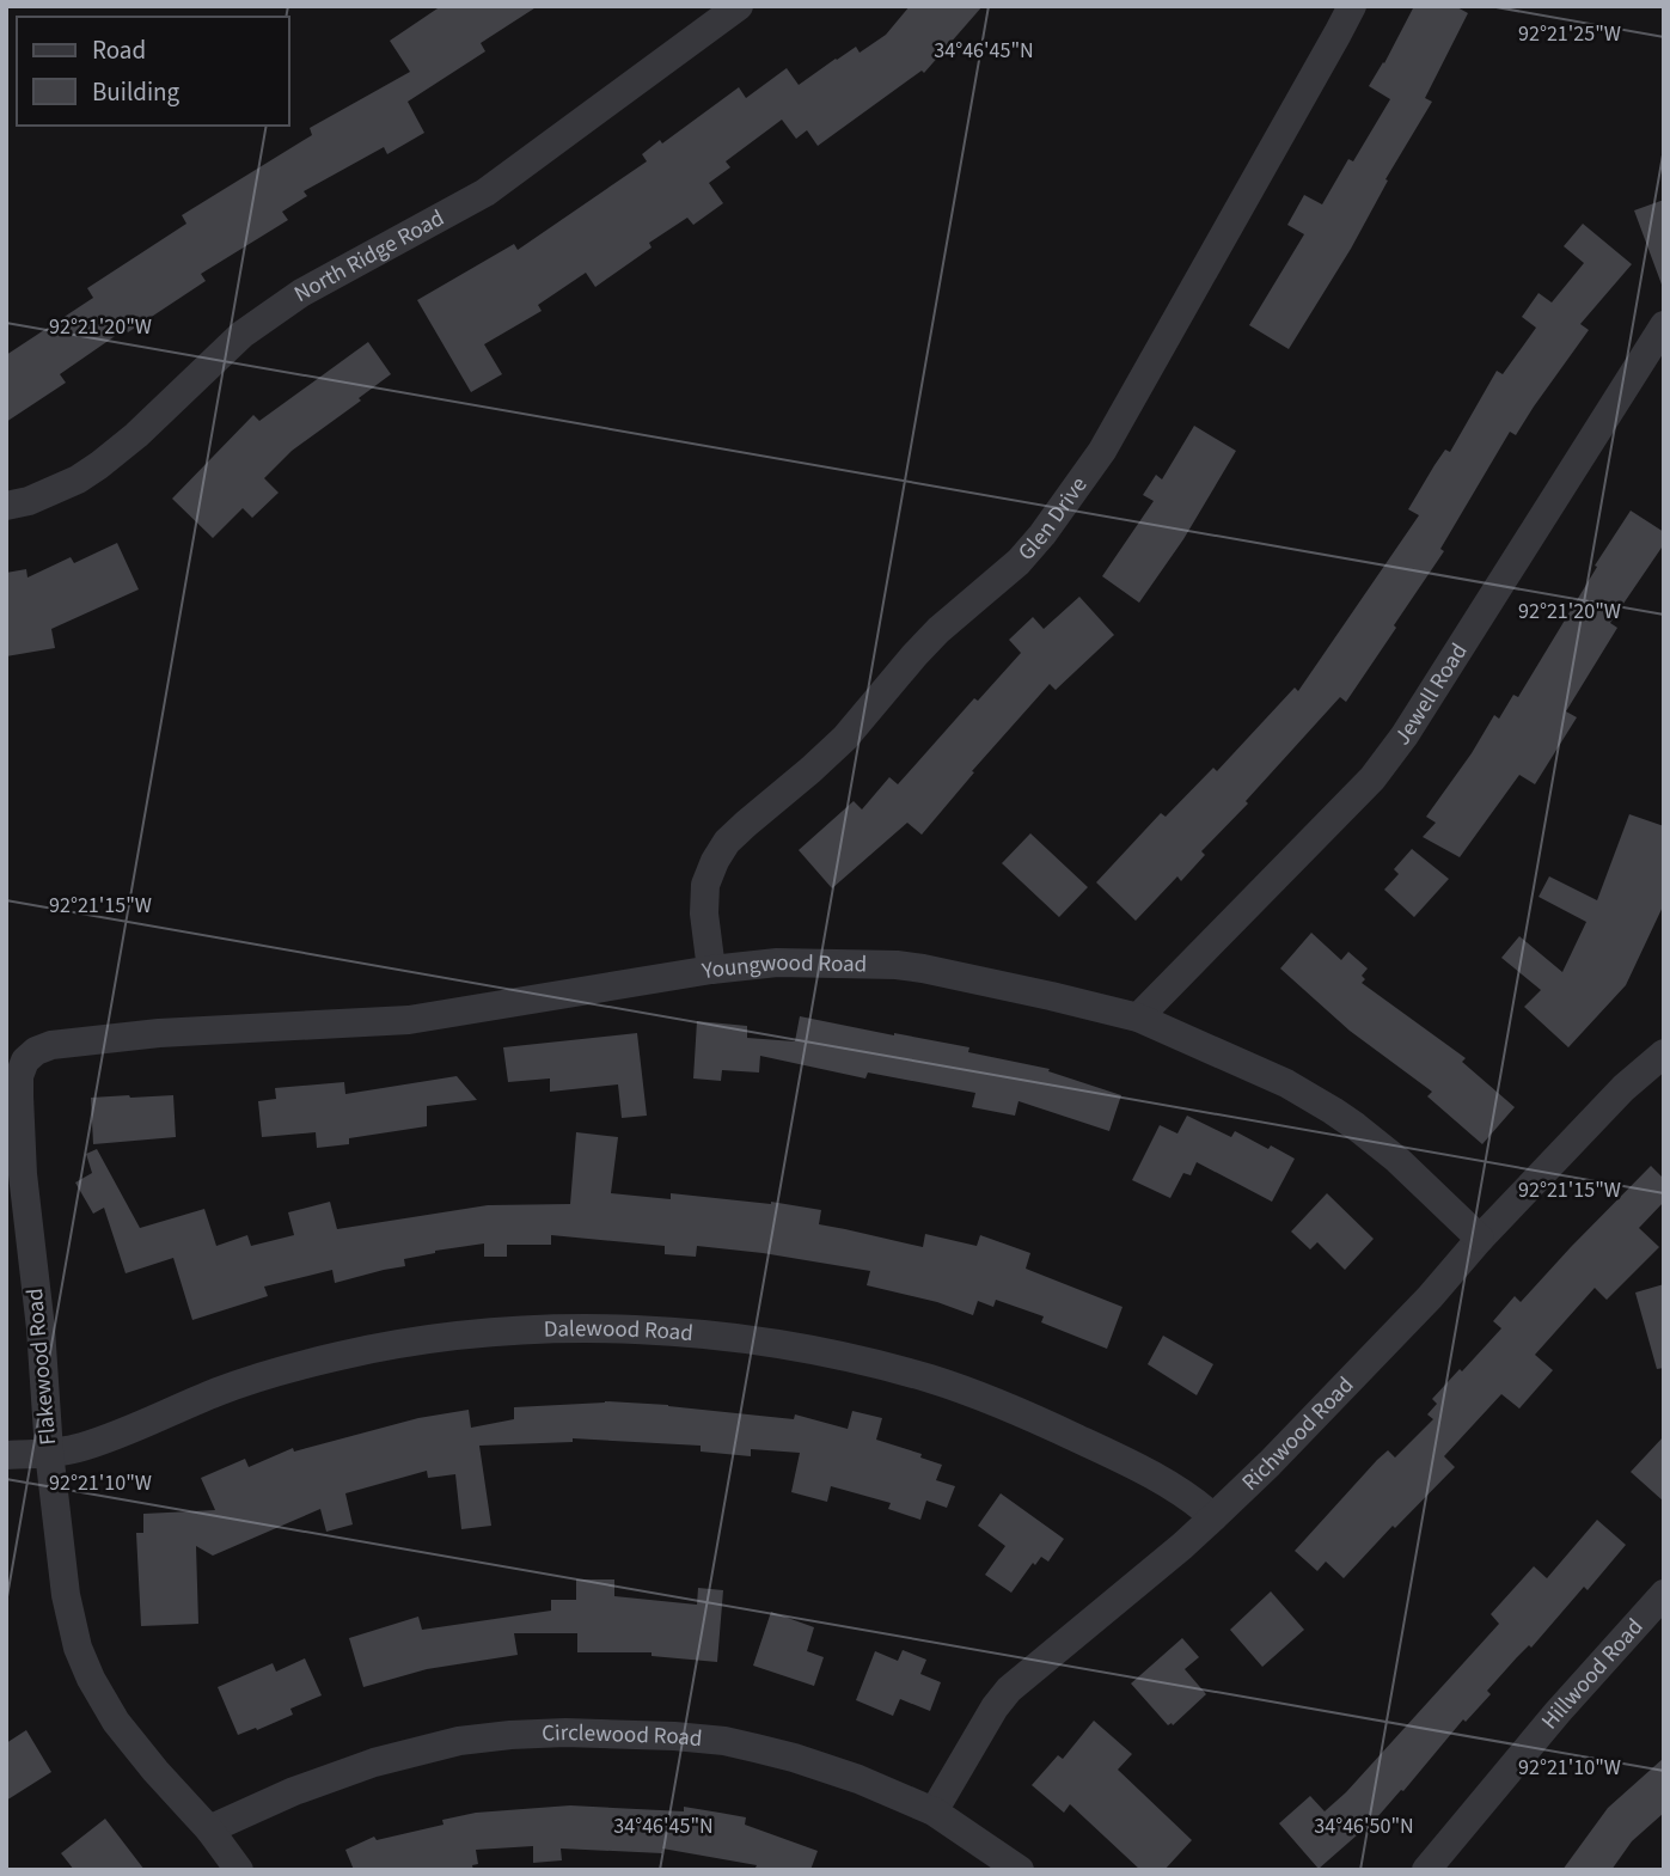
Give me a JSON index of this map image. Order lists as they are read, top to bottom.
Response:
{
  "streets": {
    "street": [
      "North Ridge Road",
      "Glen Drive",
      "Jewell Road",
      "Youngwood Road",
      "Dalewood Road",
      "Flakewood Road",
      "Richwood Road",
      "Hillwood Road",
      "Circlewood Road"
    ]
  },
  "crossings": [
    ["Glen Drive", "Youngwood Road"],
    ["Jewell Road", "Youngwood Road"],
    ["Youngwood Road", "Flakewood Road"],
    ["Youngwood Road", "Richwood Road"],
    ["Dalewood Road", "Flakewood Road"],
    ["Dalewood Road", "Richwood Road"],
    ["Flakewood Road", "Circlewood Road"],
    ["Richwood Road", "Circlewood Road"]
  ],
  "legend": ["Road", "Building"],
  "coordinates": [
    "92°21'25\"W",
    "34°46'45\"N",
    "92°21'20\"W",
    "92°21'15\"W",
    "92°21'10\"W",
    "34°46'50\"N"
  ]
}
